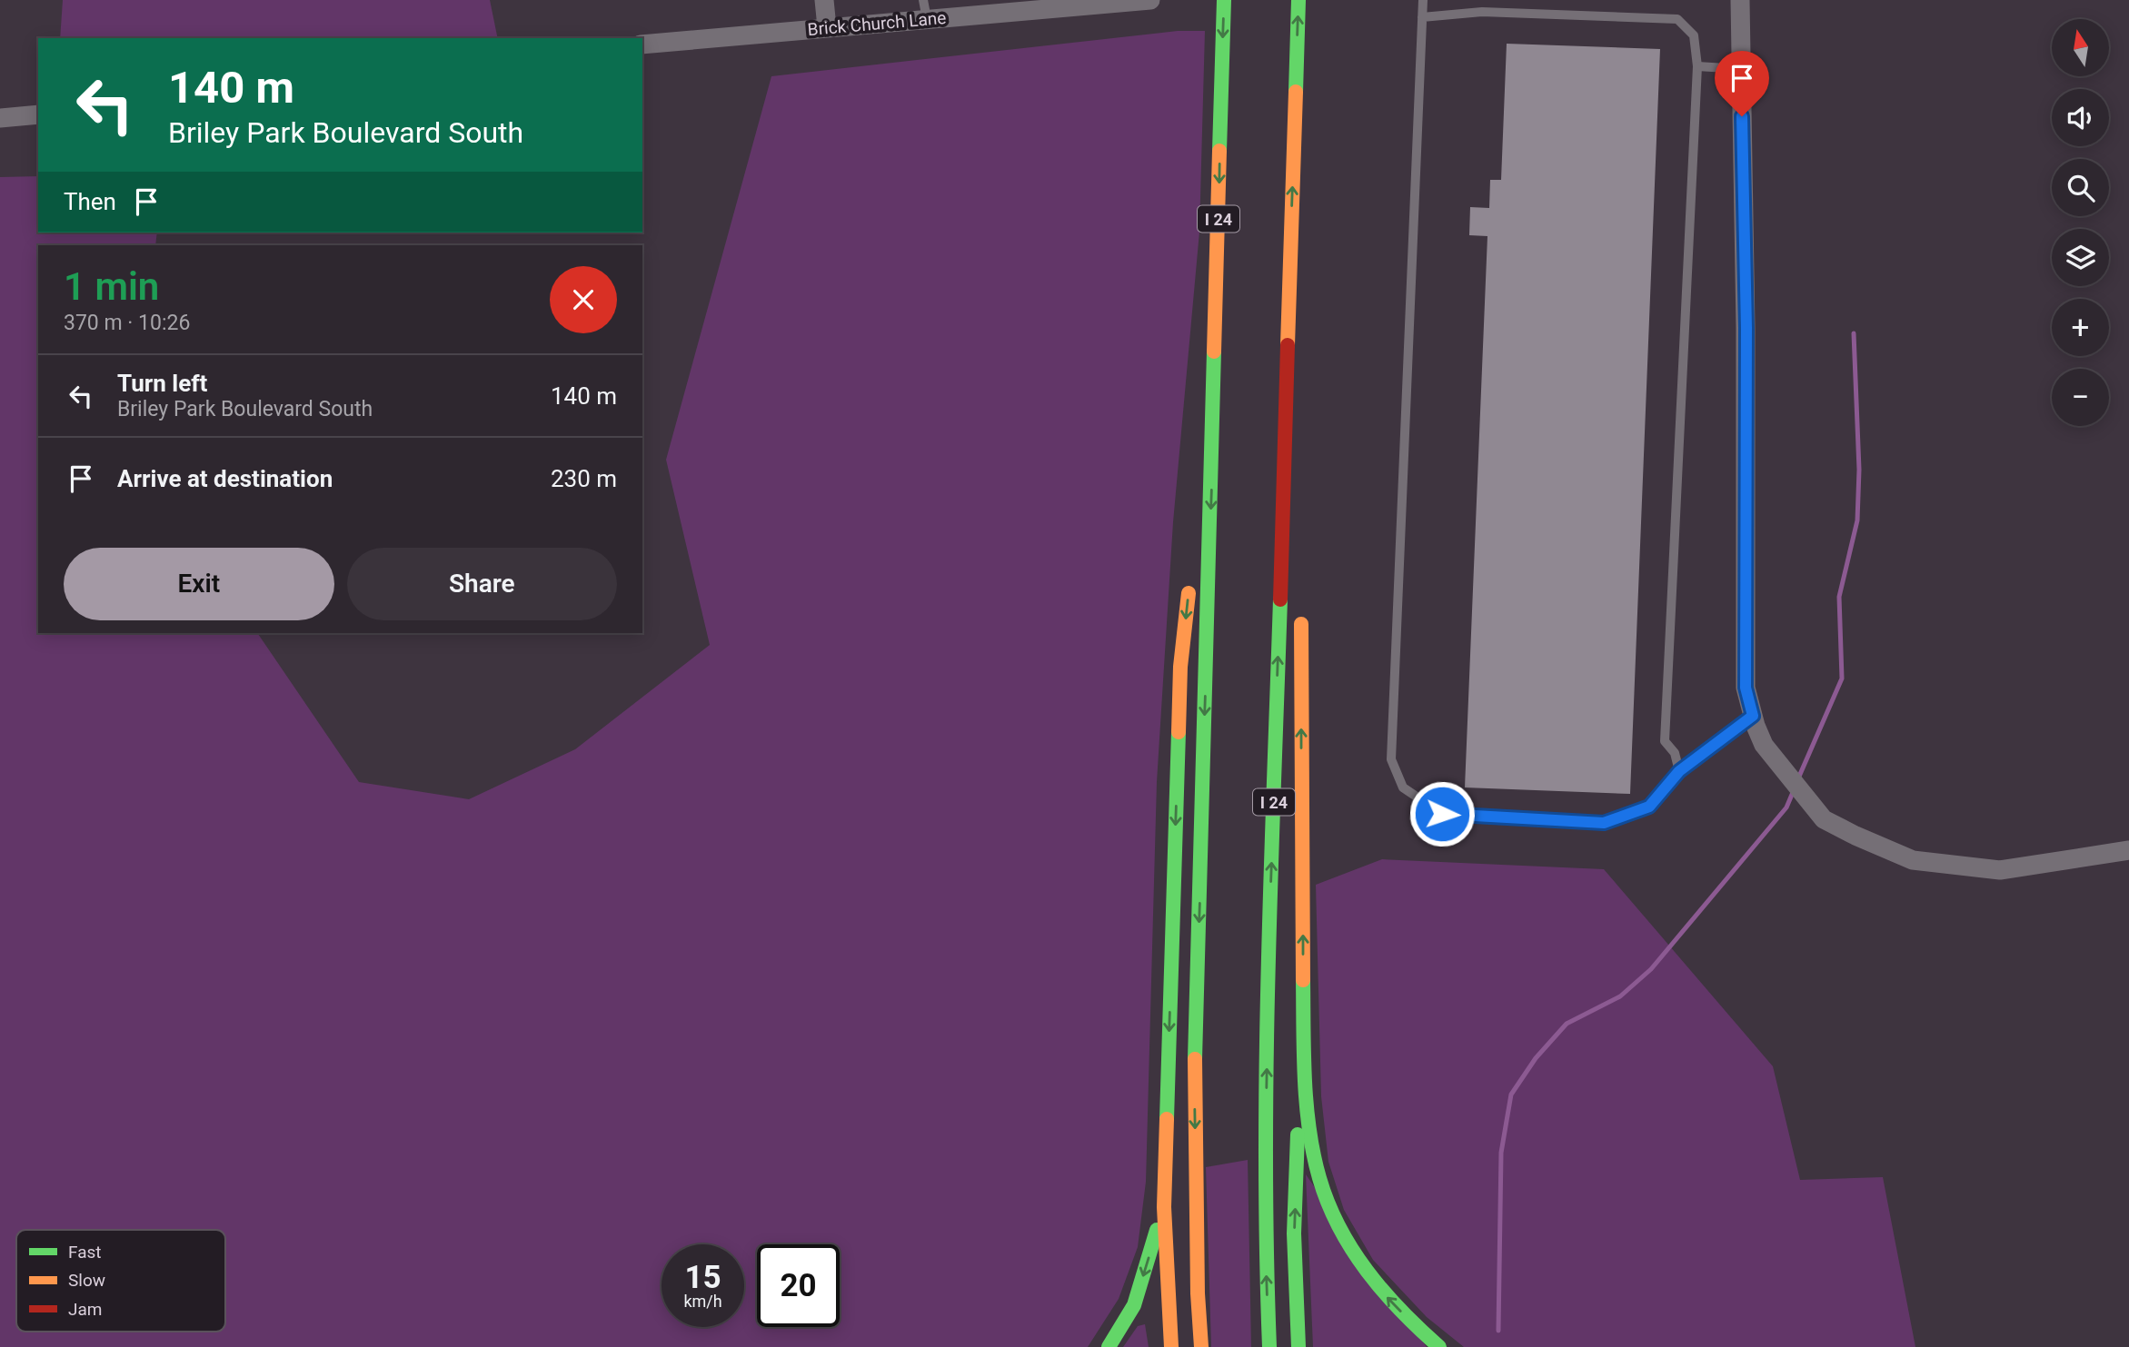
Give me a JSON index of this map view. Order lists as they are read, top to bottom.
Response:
{
  "streets": {
    "highway": ["I 24"],
    "street": ["Brick Church Lane"]
  },
  "legend": ["Fast", "Slow", "Jam"],
  "north": "top",
  "page": {
    "map_buttons": ["+", "−"],
    "turn": ["140 m", "Briley Park Boulevard South"],
    "then": "Then",
    "heading": ["1 min", "370 m · 10:26"],
    "list": [
      {
        "name": "Turn left",
        "note": "Briley Park Boulevard South",
        "value": "140 m"
      },
      {
        "name": "Arrive at destination",
        "value": "230 m"
      }
    ],
    "buttons": ["Exit", "Share"],
    "speed": "15 km/h",
    "limit": "20"
  }
}
